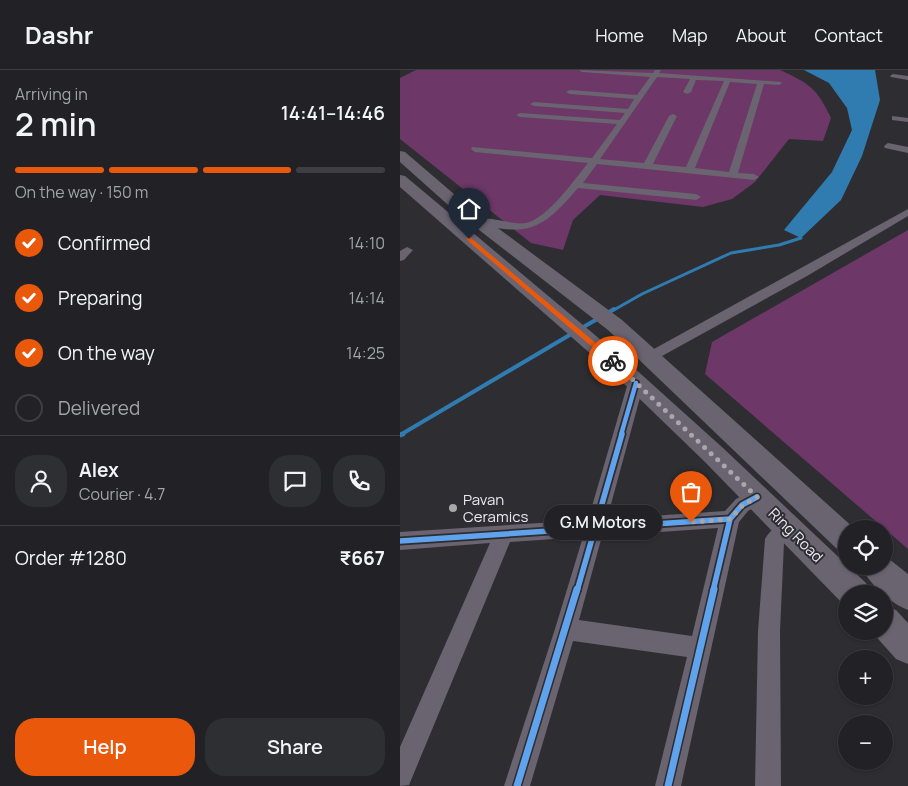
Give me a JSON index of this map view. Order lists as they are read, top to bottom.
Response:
{
  "streets": {
    "main road": ["Ring Road"]
  },
  "places": ["Pavan Ceramics", "G.M Motors"],
  "page": {
    "header": "Dashr",
    "nav": [
      "Home",
      "Map",
      "About",
      "Contact"
    ],
    "heading": ["2 min", "Arriving in", "14:41–14:46"],
    "panel": [
      "Alex",
      "Courier · 4.7",
      "Order #1280",
      "₹667"
    ],
    "bar": "On the way · 150 m",
    "list": [
      ["Confirmed", "14:10"],
      ["Preparing", "14:14"],
      ["On the way", "14:25"],
      "Delivered"
    ],
    "bubble": "G.M Motors",
    "map_buttons": ["+", "−"],
    "buttons": ["Help", "Share"]
  }
}
